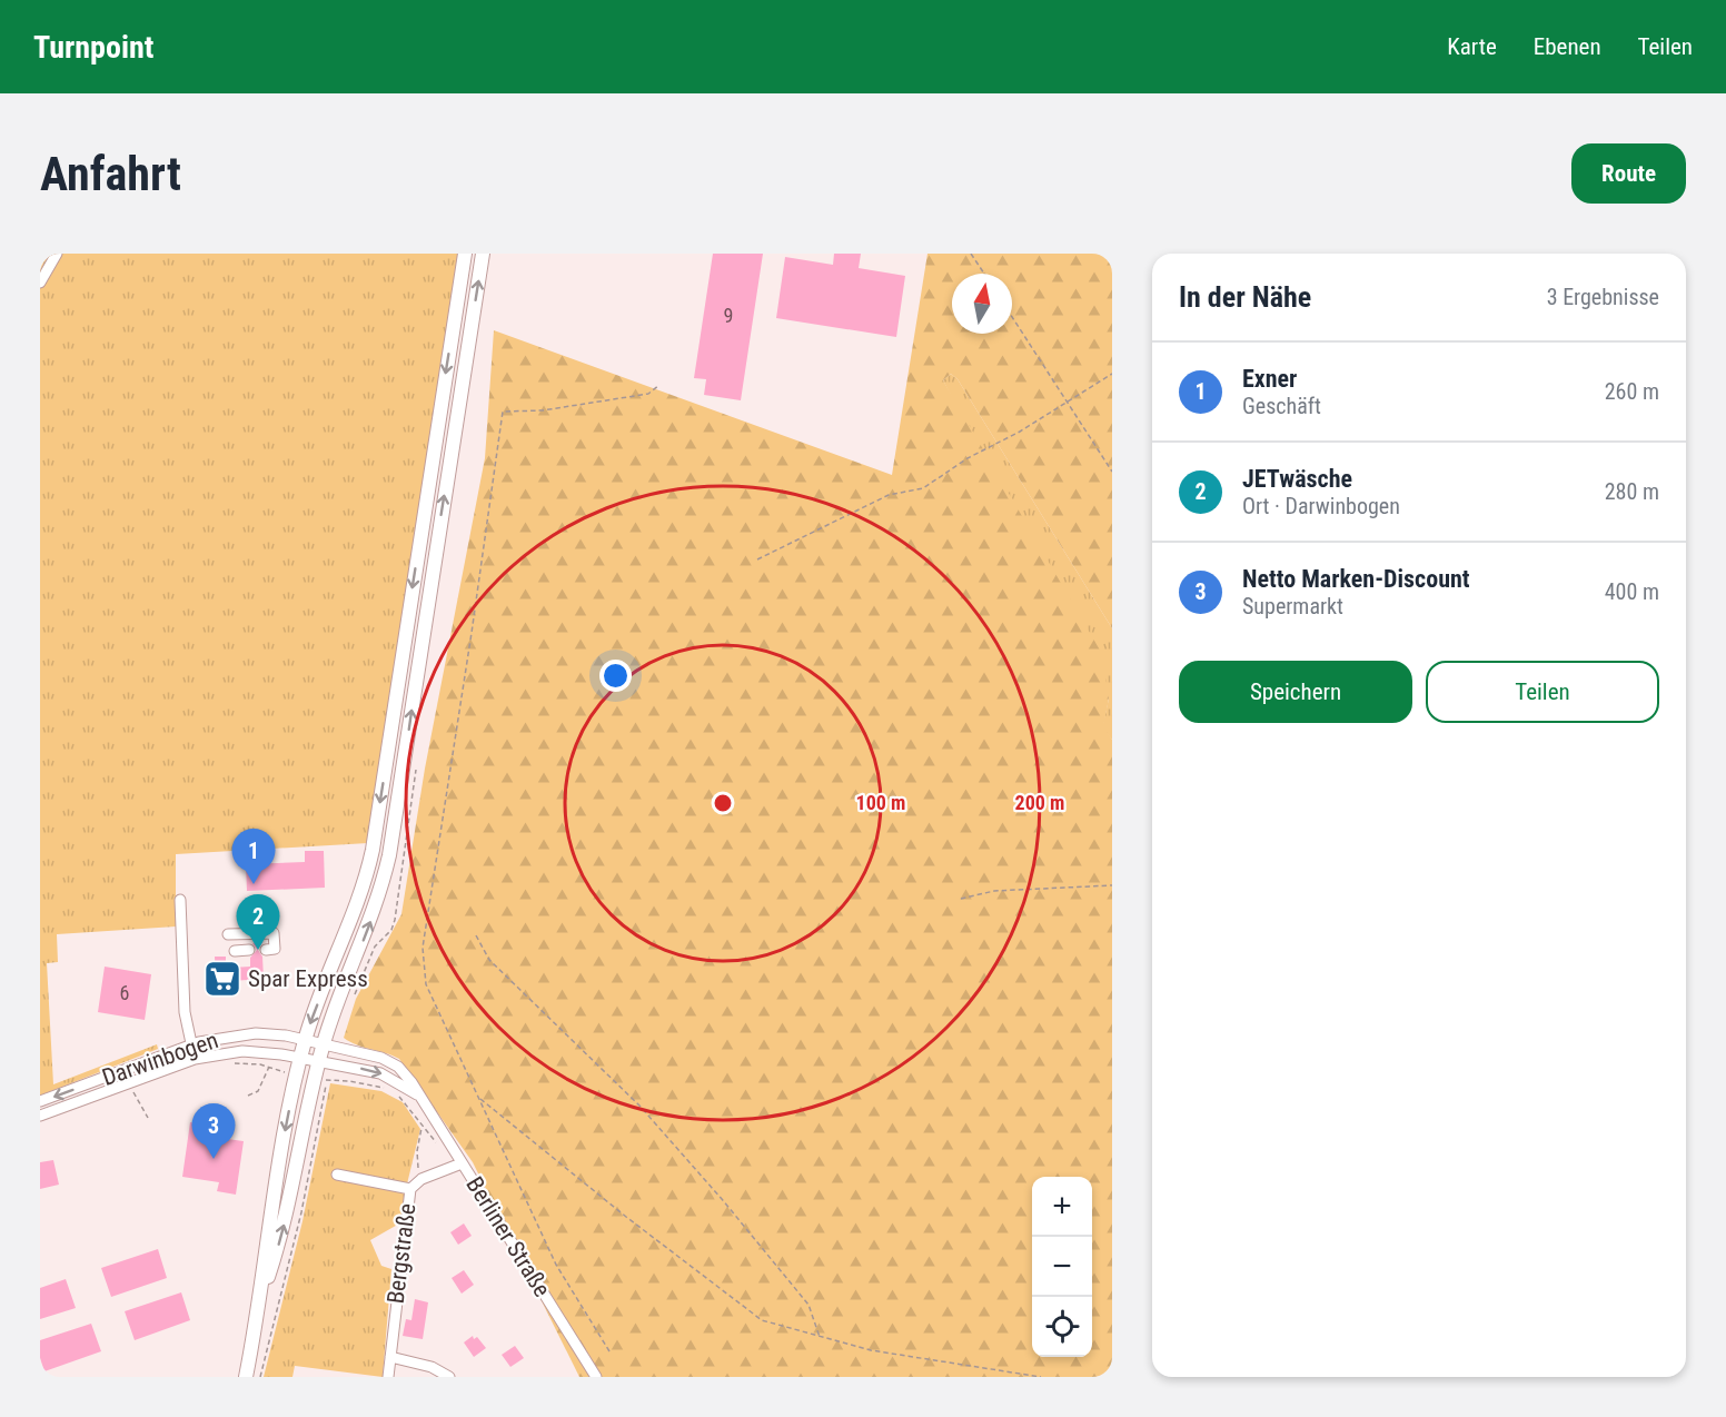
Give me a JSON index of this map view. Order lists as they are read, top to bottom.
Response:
{
  "streets": {
    "street": ["Darwinbogen", "Berliner Straße", "Bergstraße"]
  },
  "crossings": [
    ["Darwinbogen", "Berliner Straße"],
    ["Berliner Straße", "Bergstraße"]
  ],
  "places": {
    "supermarket": ["Spar Express"]
  },
  "house_numbers": ["9", "6"],
  "north": "top",
  "page": {
    "header": "Turnpoint",
    "nav": ["Karte", "Ebenen", "Teilen"],
    "buttons": [
      "Route",
      ["Speichern", "Teilen"]
    ],
    "title": "Anfahrt",
    "heading": ["In der Nähe", "3 Ergebnisse"],
    "list": [
      {
        "mark": "1",
        "name": "Exner",
        "note": "Geschäft",
        "value": "260 m"
      },
      {
        "mark": "2",
        "name": "JETwäsche",
        "note": "Ort · Darwinbogen",
        "value": "280 m"
      },
      {
        "mark": "3",
        "name": "Netto Marken-Discount",
        "note": "Supermarkt",
        "value": "400 m"
      }
    ],
    "pins": ["1", "2", "3"],
    "map_buttons": ["+", "−"]
  },
  "rings": ["100 m", "200 m"]
}
